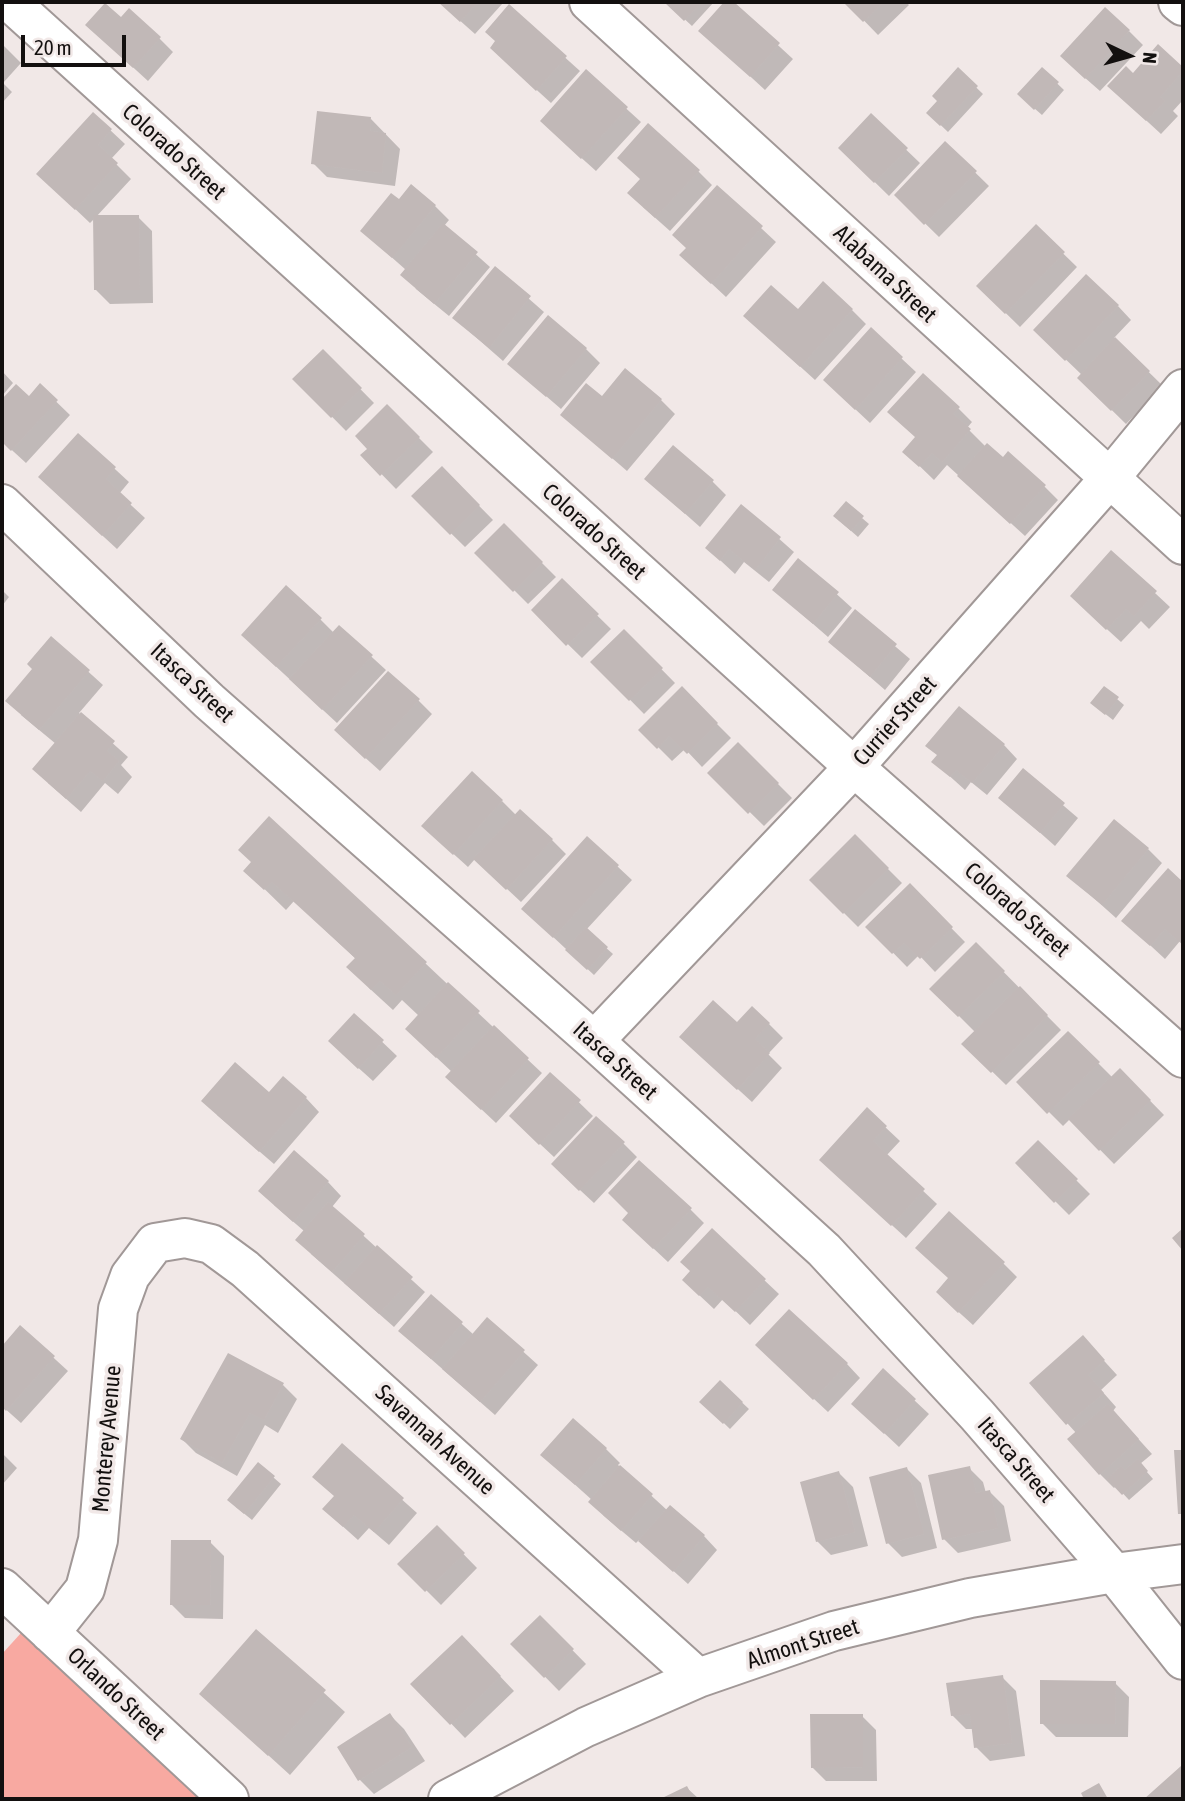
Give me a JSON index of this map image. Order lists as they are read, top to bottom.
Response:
{
  "streets": {
    "street": [
      "Colorado Street",
      "Alabama Street",
      "Itasca Street",
      "Currier Street",
      "Monterey Avenue",
      "Savannah Avenue",
      "Almont Street",
      "Orlando Street"
    ]
  },
  "crossings": [
    ["Colorado Street", "Currier Street"],
    ["Alabama Street", "Currier Street"],
    ["Itasca Street", "Currier Street"],
    ["Itasca Street", "Almont Street"],
    ["Monterey Avenue", "Savannah Avenue"],
    ["Monterey Avenue", "Orlando Street"],
    ["Savannah Avenue", "Almont Street"]
  ],
  "scale_bar": "20 m",
  "north": "right"
}
